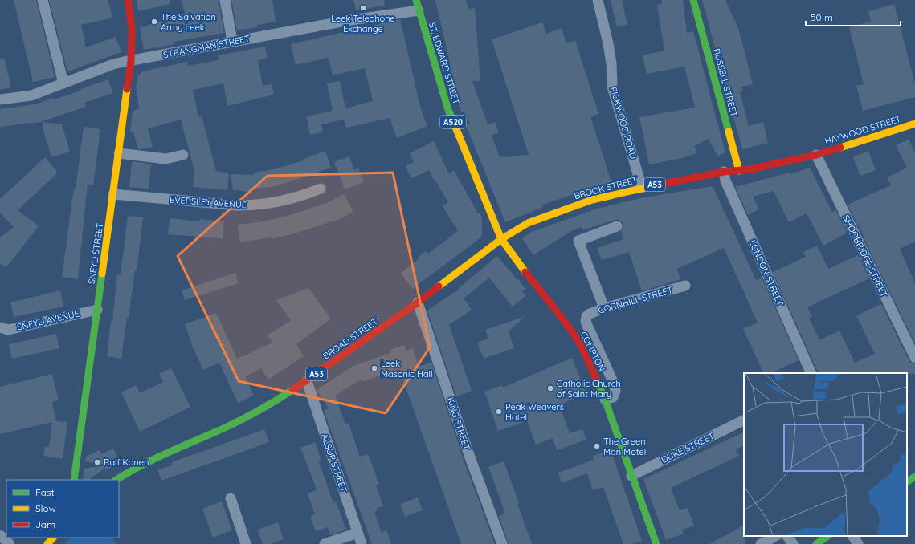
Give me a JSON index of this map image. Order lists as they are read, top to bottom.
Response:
{
  "streets": {
    "main road": [
      "ST. EDWARD STREET",
      "RUSSELL STREET",
      "A520",
      "HAYWOOD STREET",
      "A53",
      "BROOK STREET",
      "SNEYD STREET",
      "BROAD STREET",
      "COMPTON"
    ],
    "street": [
      "STRANGMAN STREET",
      "PICKWOOD ROAD",
      "EVERSLEY AVENUE",
      "SHOOBRIDGE STREET",
      "LONDON STREET",
      "CORNHILL STREET",
      "SNEYD AVENUE",
      "KING STREET",
      "DUKE STREET",
      "ALSOP STREET"
    ]
  },
  "crossings": [
    ["STRANGMAN STREET", "ST. EDWARD STREET"],
    ["STRANGMAN STREET", "SNEYD STREET"],
    ["ST. EDWARD STREET", "BROOK STREET"],
    ["ST. EDWARD STREET", "BROAD STREET"],
    ["ST. EDWARD STREET", "COMPTON"],
    ["RUSSELL STREET", "BROOK STREET"],
    ["PICKWOOD ROAD", "BROOK STREET"],
    ["HAYWOOD STREET", "BROOK STREET"],
    ["HAYWOOD STREET", "SHOOBRIDGE STREET"],
    ["BROOK STREET", "SHOOBRIDGE STREET"],
    ["BROOK STREET", "LONDON STREET"],
    ["BROOK STREET", "BROAD STREET"],
    ["BROOK STREET", "COMPTON"],
    ["EVERSLEY AVENUE", "SNEYD STREET"],
    ["SNEYD STREET", "SNEYD AVENUE"],
    ["CORNHILL STREET", "COMPTON"],
    ["BROAD STREET", "COMPTON"],
    ["BROAD STREET", "KING STREET"],
    ["BROAD STREET", "ALSOP STREET"],
    ["COMPTON", "DUKE STREET"]
  ],
  "places": [
    "Leek Telephone Exchange",
    "The Salvation Army Leek",
    "Leek Masonic Hall",
    "Catholic Church of Saint Mary",
    "Peak Weavers Hotel",
    "The Green Man Motel",
    "Ralf Konen"
  ],
  "legend": ["Fast", "Slow", "Jam"],
  "scale_bar": "50 m"
}
